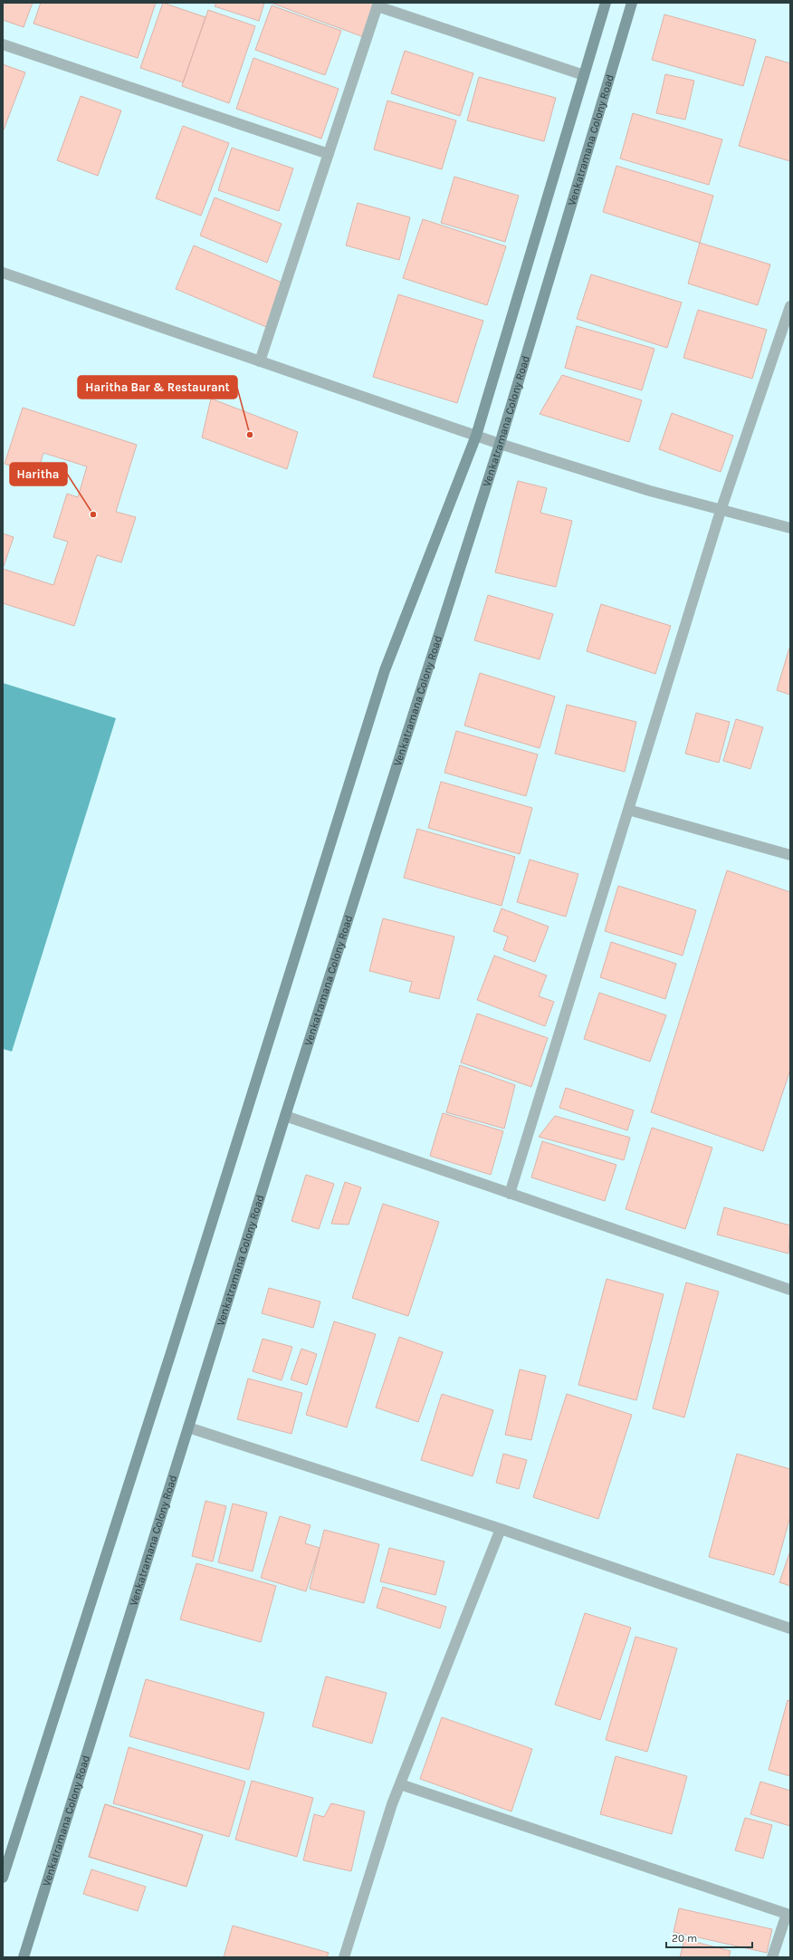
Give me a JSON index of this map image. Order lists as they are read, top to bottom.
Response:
{
  "streets": {
    "main road": ["Venkatramana Colony Road"]
  },
  "places": ["Haritha Bar & Restaurant", "Haritha"],
  "scale_bar": "20 m"
}
